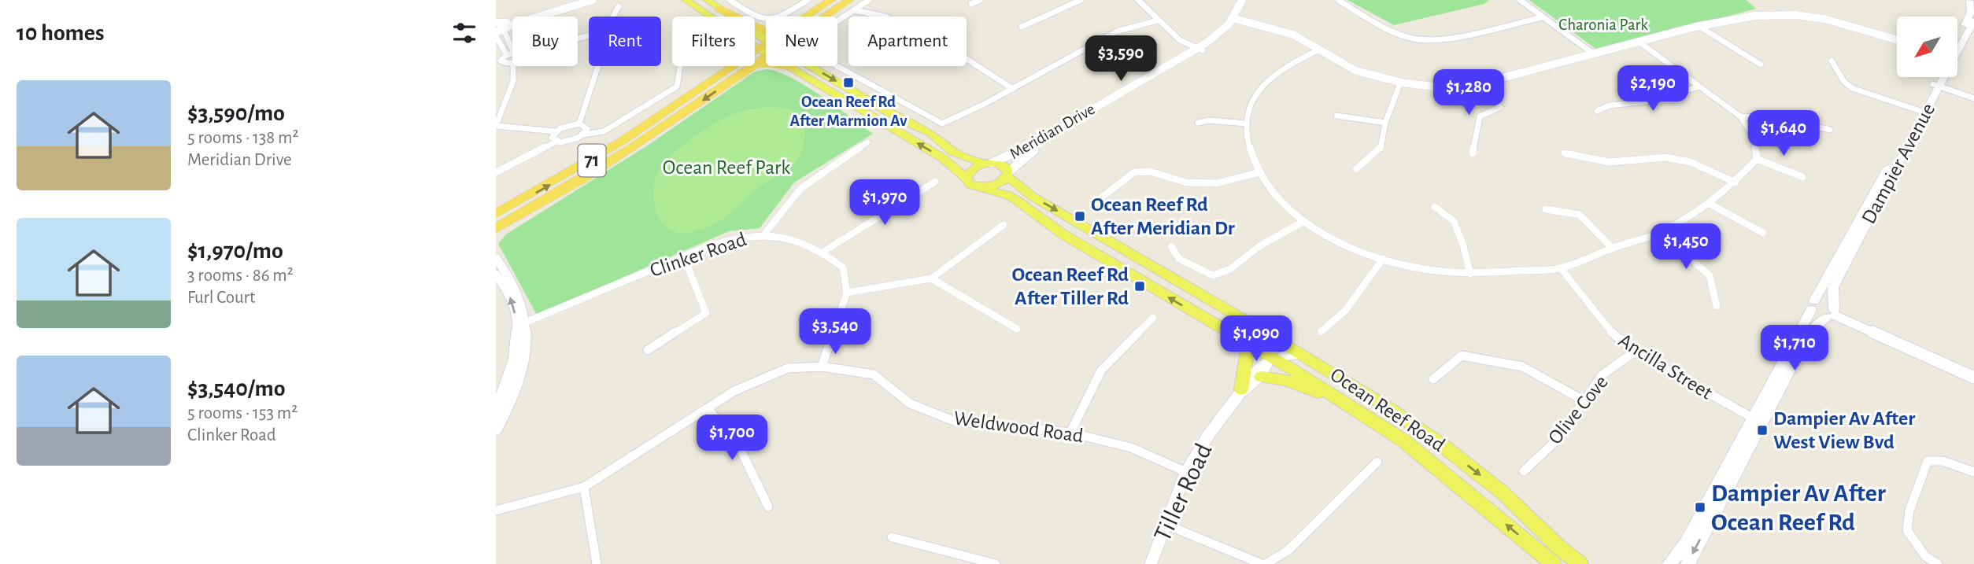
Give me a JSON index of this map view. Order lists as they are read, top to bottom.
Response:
{
  "streets": {
    "highway": ["71"],
    "main road": ["Dampier Avenue", "Ocean Reef Road"],
    "street": [
      "Meridian Drive",
      "Clinker Road",
      "Ancilla Street",
      "Olive Cove",
      "Weldwood Road",
      "Tiller Road"
    ]
  },
  "crossings": [
    ["Meridian Drive", "Ocean Reef Road"],
    ["Dampier Avenue", "Ancilla Street"],
    ["Ancilla Street", "Olive Cove"],
    ["Ocean Reef Road", "Tiller Road"],
    ["Weldwood Road", "Tiller Road"]
  ],
  "parks": ["Charonia Park", "Ocean Reef Park"],
  "places": {
    "transit": [
      "Ocean Reef Rd After Marmion Av",
      "Ocean Reef Rd After Meridian Dr",
      "Ocean Reef Rd After Tiller Rd",
      "Dampier Av After West View Bvd",
      "Dampier Av After Ocean Reef Rd"
    ]
  },
  "north": "bottom left",
  "page": {
    "heading": "10 homes",
    "chip": [
      "Buy",
      "Rent",
      "Filters",
      "New",
      "Apartment"
    ],
    "price": [
      "$3,590",
      "$2,190",
      "$1,280",
      "$1,640",
      "$1,970",
      "$1,450",
      "$3,540",
      "$1,090",
      "$1,710",
      "$1,700"
    ],
    "list": [
      {
        "name": "$3,590/mo",
        "note": "5 rooms · 138 m² · Meridian Drive"
      },
      {
        "name": "$1,970/mo",
        "note": "3 rooms · 86 m² · Furl Court"
      },
      {
        "name": "$3,540/mo",
        "note": "5 rooms · 153 m² · Clinker Road"
      }
    ]
  }
}
